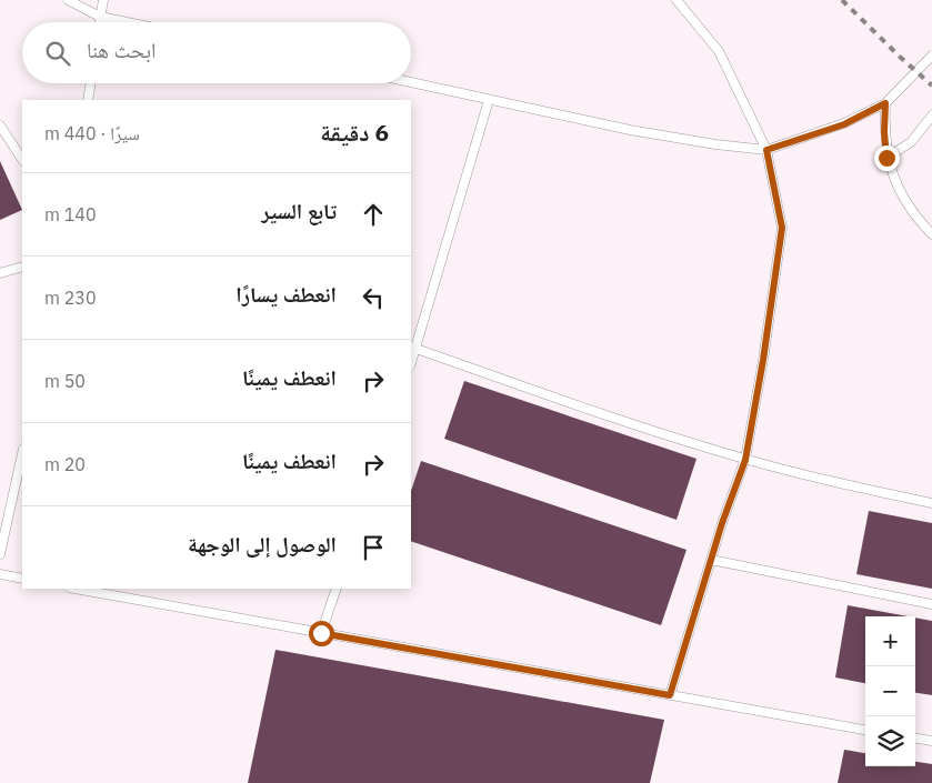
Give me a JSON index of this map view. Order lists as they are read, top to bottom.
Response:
{
  "page": {
    "search": "ابحث هنا",
    "heading": ["6 دقيقة", "سيرًا · 440 m"],
    "list": [
      ["تابع السير", "140 m"],
      ["انعطف يسارًا", "230 m"],
      ["انعطف يمينًا", "50 m"],
      ["انعطف يمينًا", "20 m"],
      "الوصول إلى الوجهة"
    ],
    "map_buttons": ["+", "−"]
  }
}
